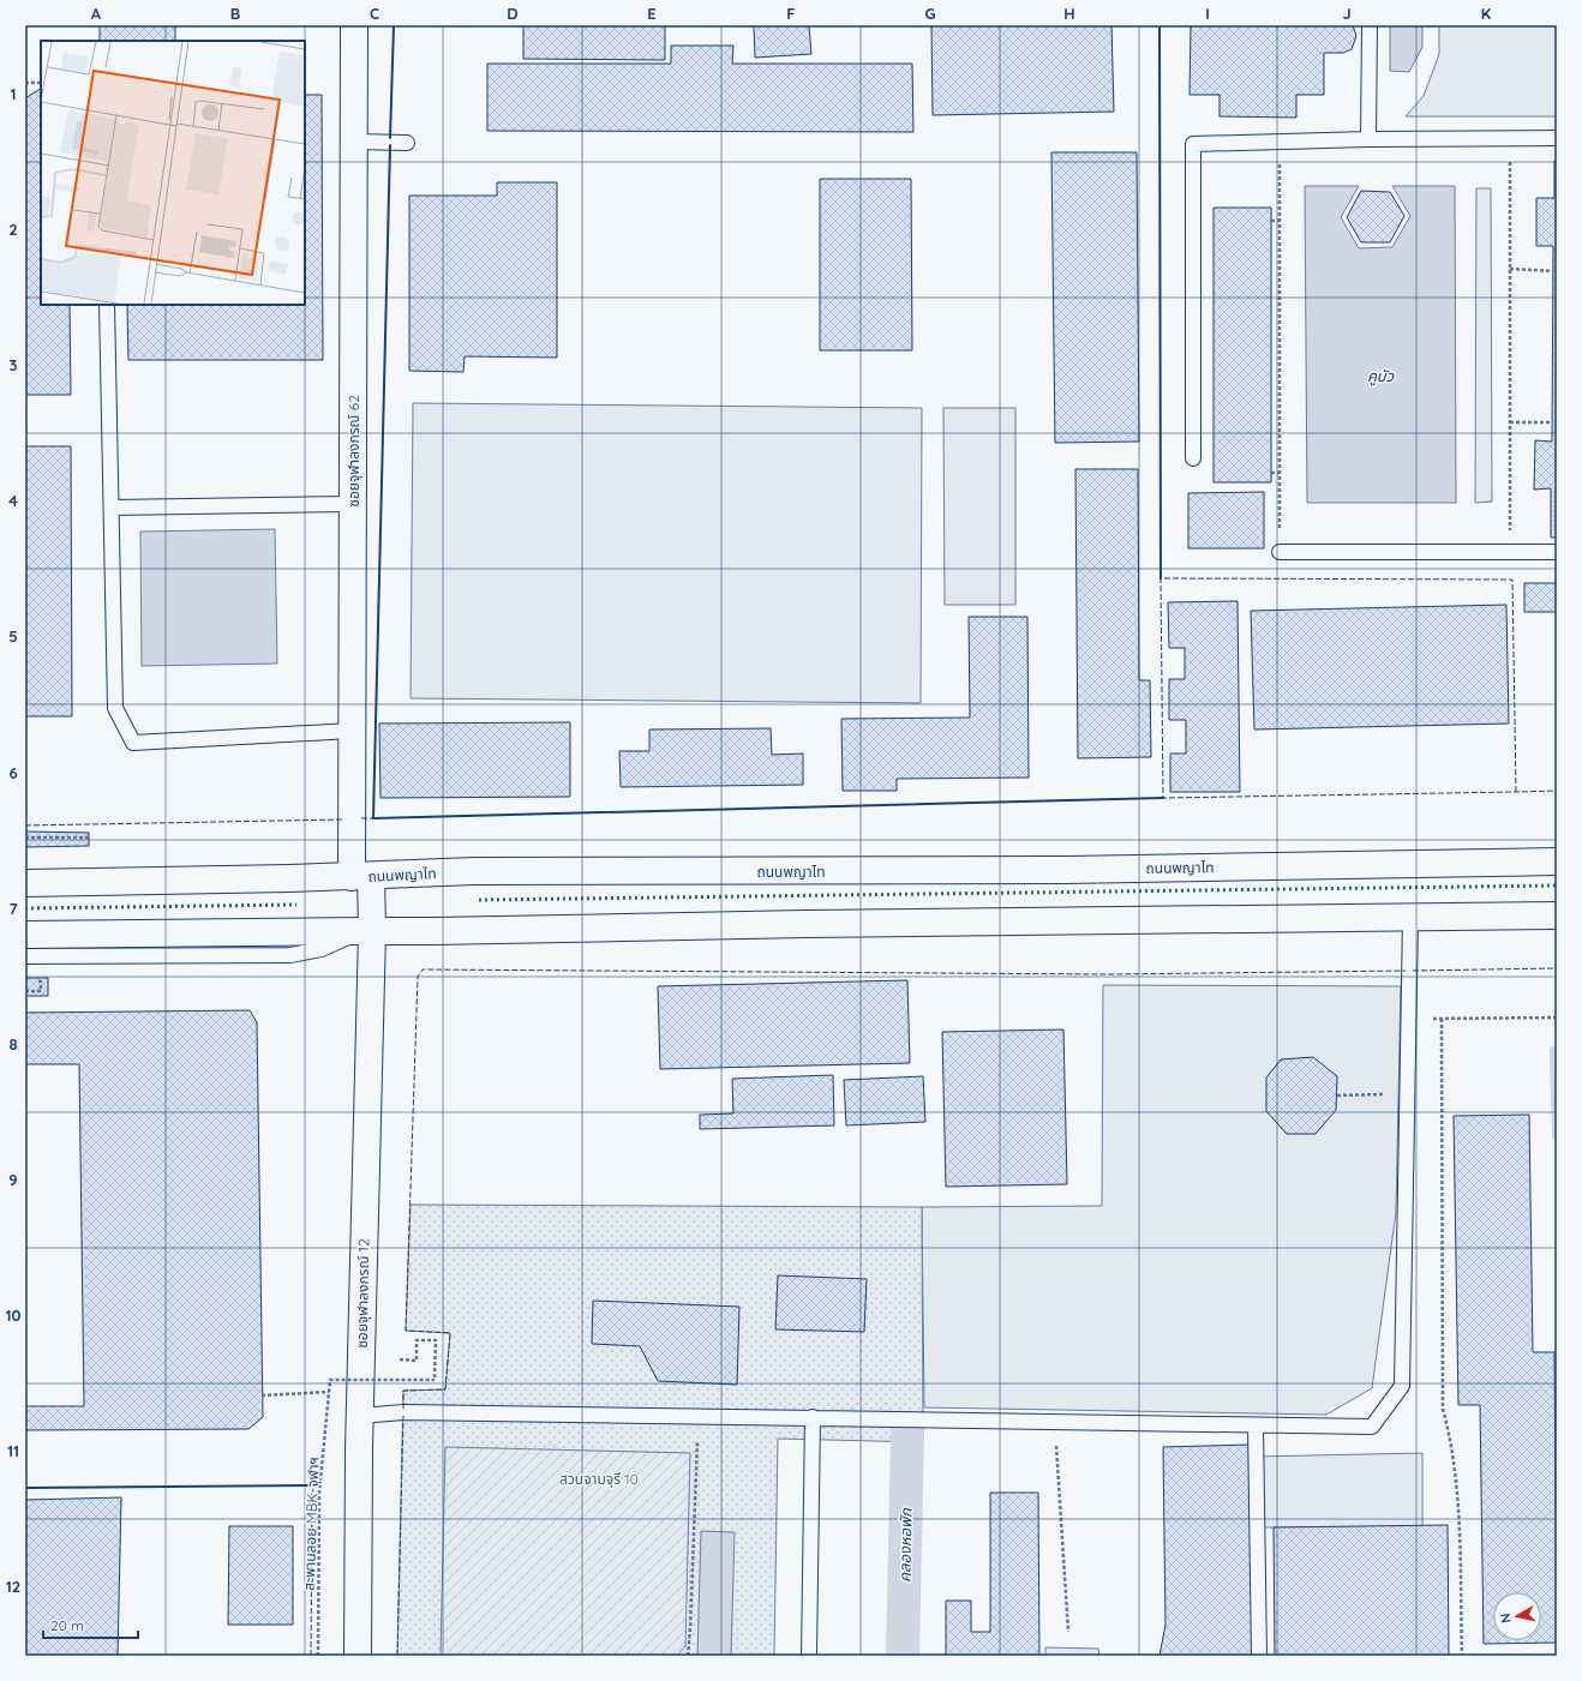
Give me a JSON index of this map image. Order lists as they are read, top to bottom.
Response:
{
  "streets": {
    "main road": ["ซอยจุฬาลงกรณ์ 62", "ถนนพญาไท", "ซอยจุฬาลงกรณ์ 12"],
    "path": ["สะพานลอย MBK-จุฬาฯ"]
  },
  "crossings": [
    ["ซอยจุฬาลงกรณ์ 62", "ถนนพญาไท"],
    ["ซอยจุฬาลงกรณ์ 62", "ซอยจุฬาลงกรณ์ 12"],
    ["ถนนพญาไท", "ซอยจุฬาลงกรณ์ 12"]
  ],
  "water": ["คูบัว", "คลองหอพัก"],
  "parks": ["สวนจามจุรี 10"],
  "scale_bar": "20 m",
  "north": "left",
  "grid": {
    "columns": [
      "A",
      "B",
      "C",
      "D",
      "E",
      "F",
      "G",
      "H",
      "I",
      "J",
      "K"
    ],
    "rows": [
      "1",
      "2",
      "3",
      "4",
      "5",
      "6",
      "7",
      "8",
      "9",
      "10",
      "11",
      "12"
    ]
  }
}
